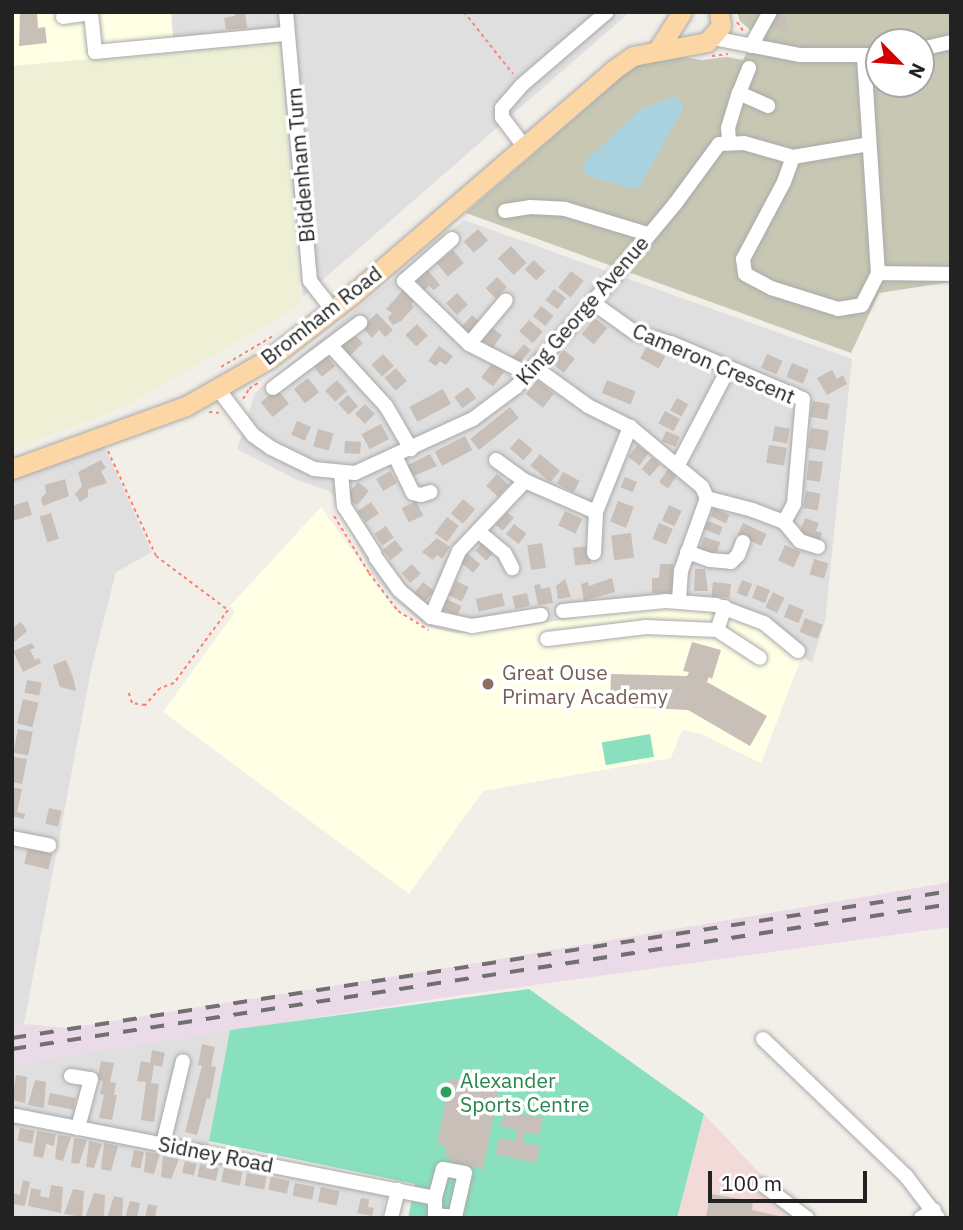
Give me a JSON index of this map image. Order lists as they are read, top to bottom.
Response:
{
  "streets": {
    "main road": ["Bromham Road"],
    "street": [
      "Biddenham Turn",
      "King George Avenue",
      "Cameron Crescent",
      "Sidney Road"
    ]
  },
  "crossings": [
    ["Biddenham Turn", "Bromham Road"],
    ["King George Avenue", "Bromham Road"],
    ["King George Avenue", "Cameron Crescent"]
  ],
  "places": ["Great Ouse Primary Academy", "Alexander Sports Centre"],
  "scale_bar": "100 m",
  "north": "bottom right"
}
